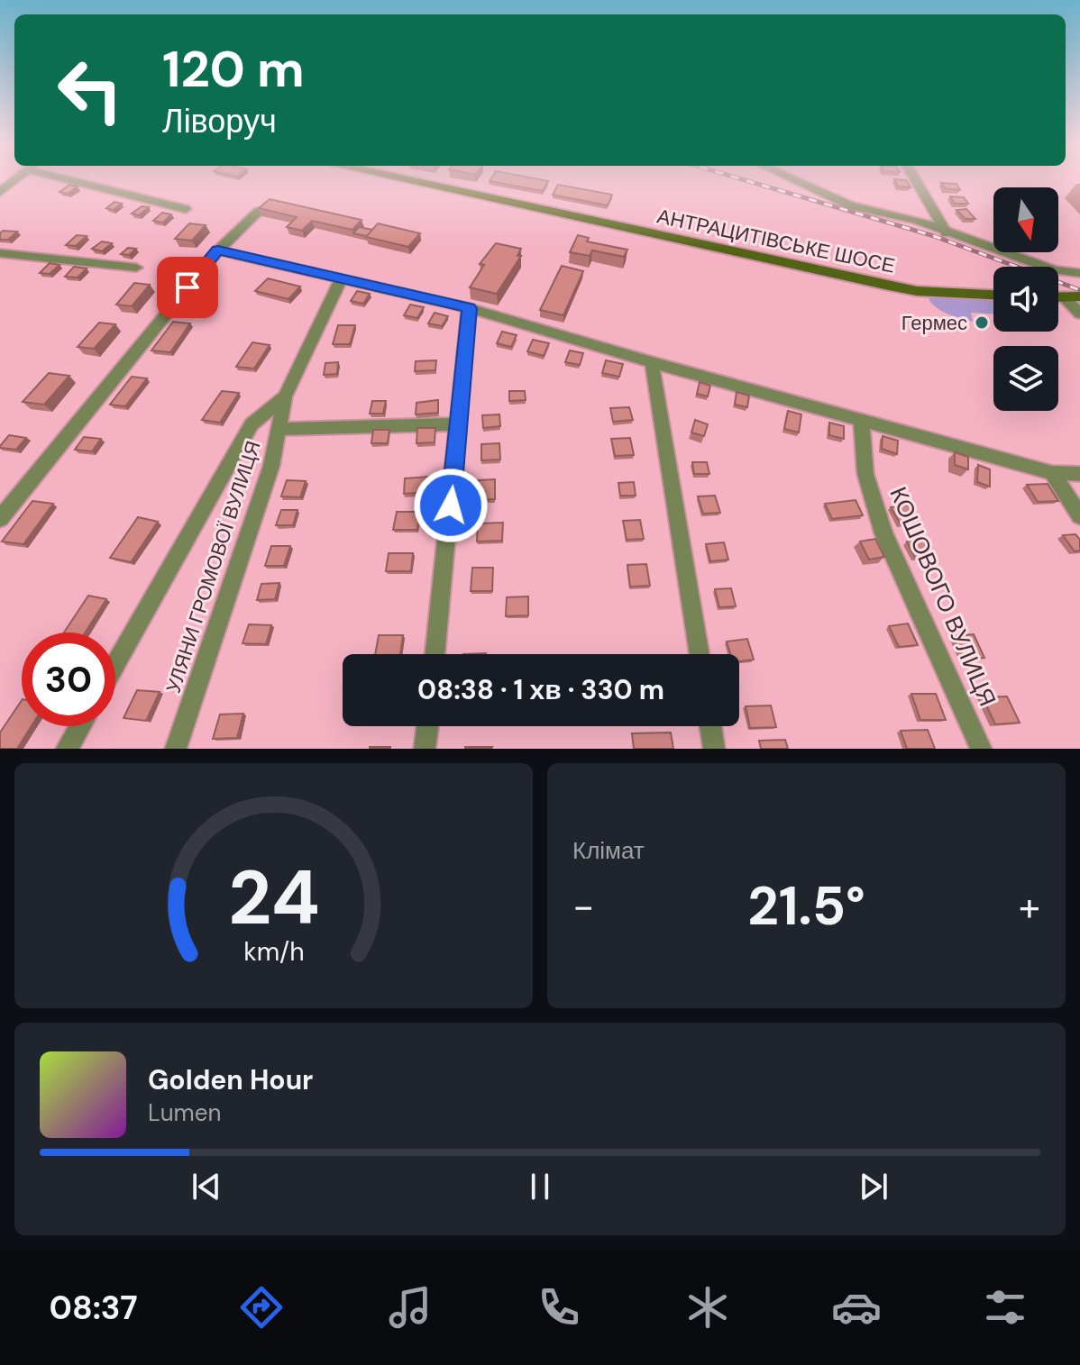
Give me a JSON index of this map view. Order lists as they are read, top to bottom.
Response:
{
  "streets": {
    "main road": ["АНТРАЦИТІВСЬКЕ ШОСЕ"],
    "street": ["УЛЯНИ ГРОМОВОЇ ВУЛИЦЯ", "КОШОВОГО ВУЛИЦЯ"]
  },
  "places": ["Гермес"],
  "north": "bottom",
  "page": {
    "turn": ["120 m", "Ліворуч"],
    "limit": "30",
    "trip": "08:38 · 1 хв · 330 m",
    "tile": "Клімат",
    "heat": ["−", "21.5°", "+"],
    "song": ["Golden Hour", "Lumen"],
    "tabs": "08:37",
    "gauge": ["24", "km/h"]
  }
}
